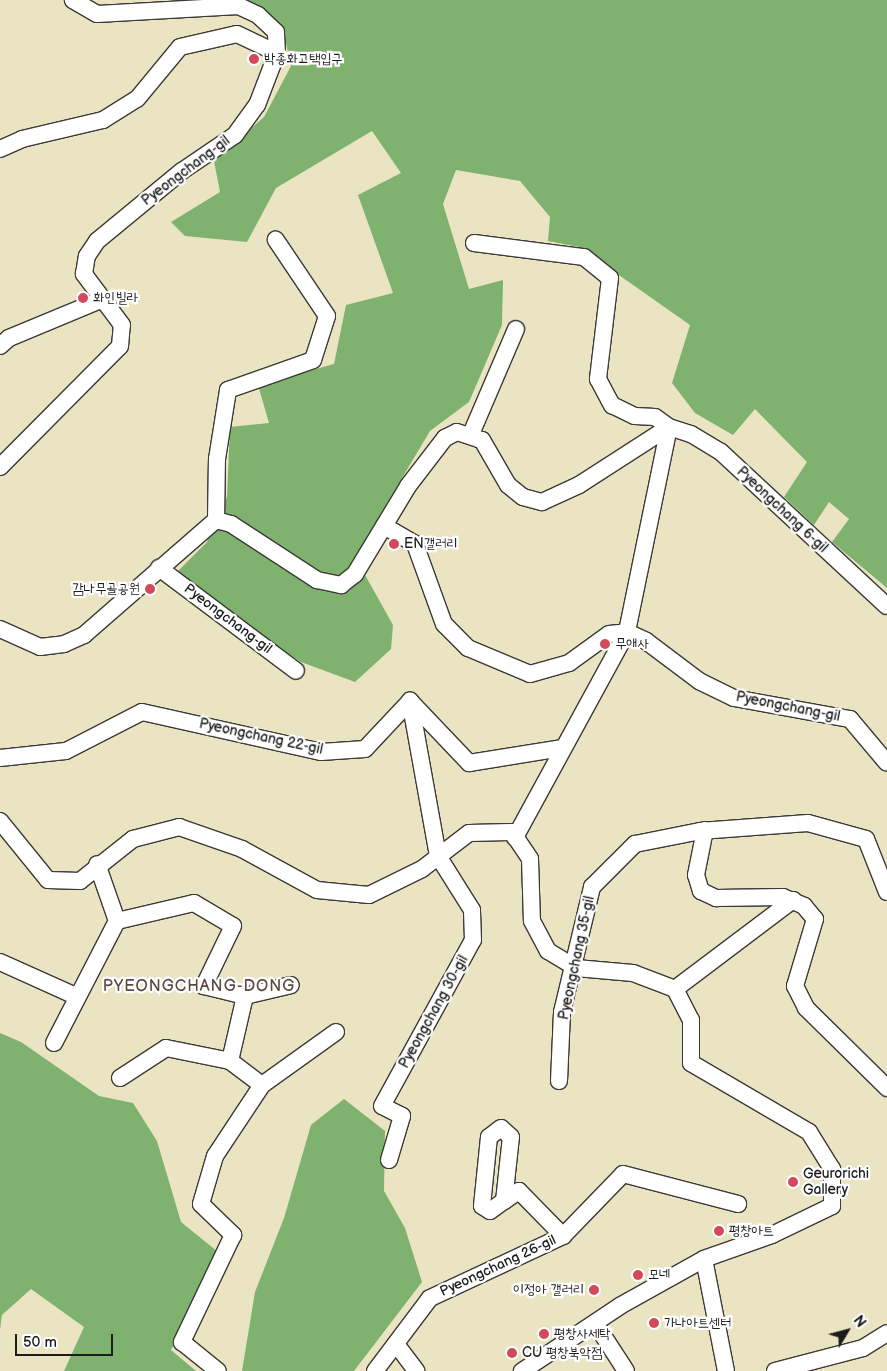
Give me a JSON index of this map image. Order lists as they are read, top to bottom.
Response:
{
  "streets": {
    "street": [
      "Pyeongchang-gil",
      "Pyeongchang 6-gil",
      "Pyeongchang 22-gil",
      "Pyeongchang 35-gil",
      "Pyeongchang 30-gil",
      "Pyeongchang 26-gil"
    ]
  },
  "crossings": [
    ["Pyeongchang 22-gil", "Pyeongchang 30-gil"]
  ],
  "districts": ["PYEONGCHANG-DONG"],
  "places": [
    "박종화고택입구",
    "화인빌라",
    "EN갤러리",
    "감나무골공원",
    "무애사",
    "Geurorichi Gallery",
    "평창아트",
    "모네",
    "이정아 갤러리",
    "가나아트센터",
    "평창사세탁",
    "CU 평창북악점"
  ],
  "scale_bar": "50 m",
  "north": "top right"
}
